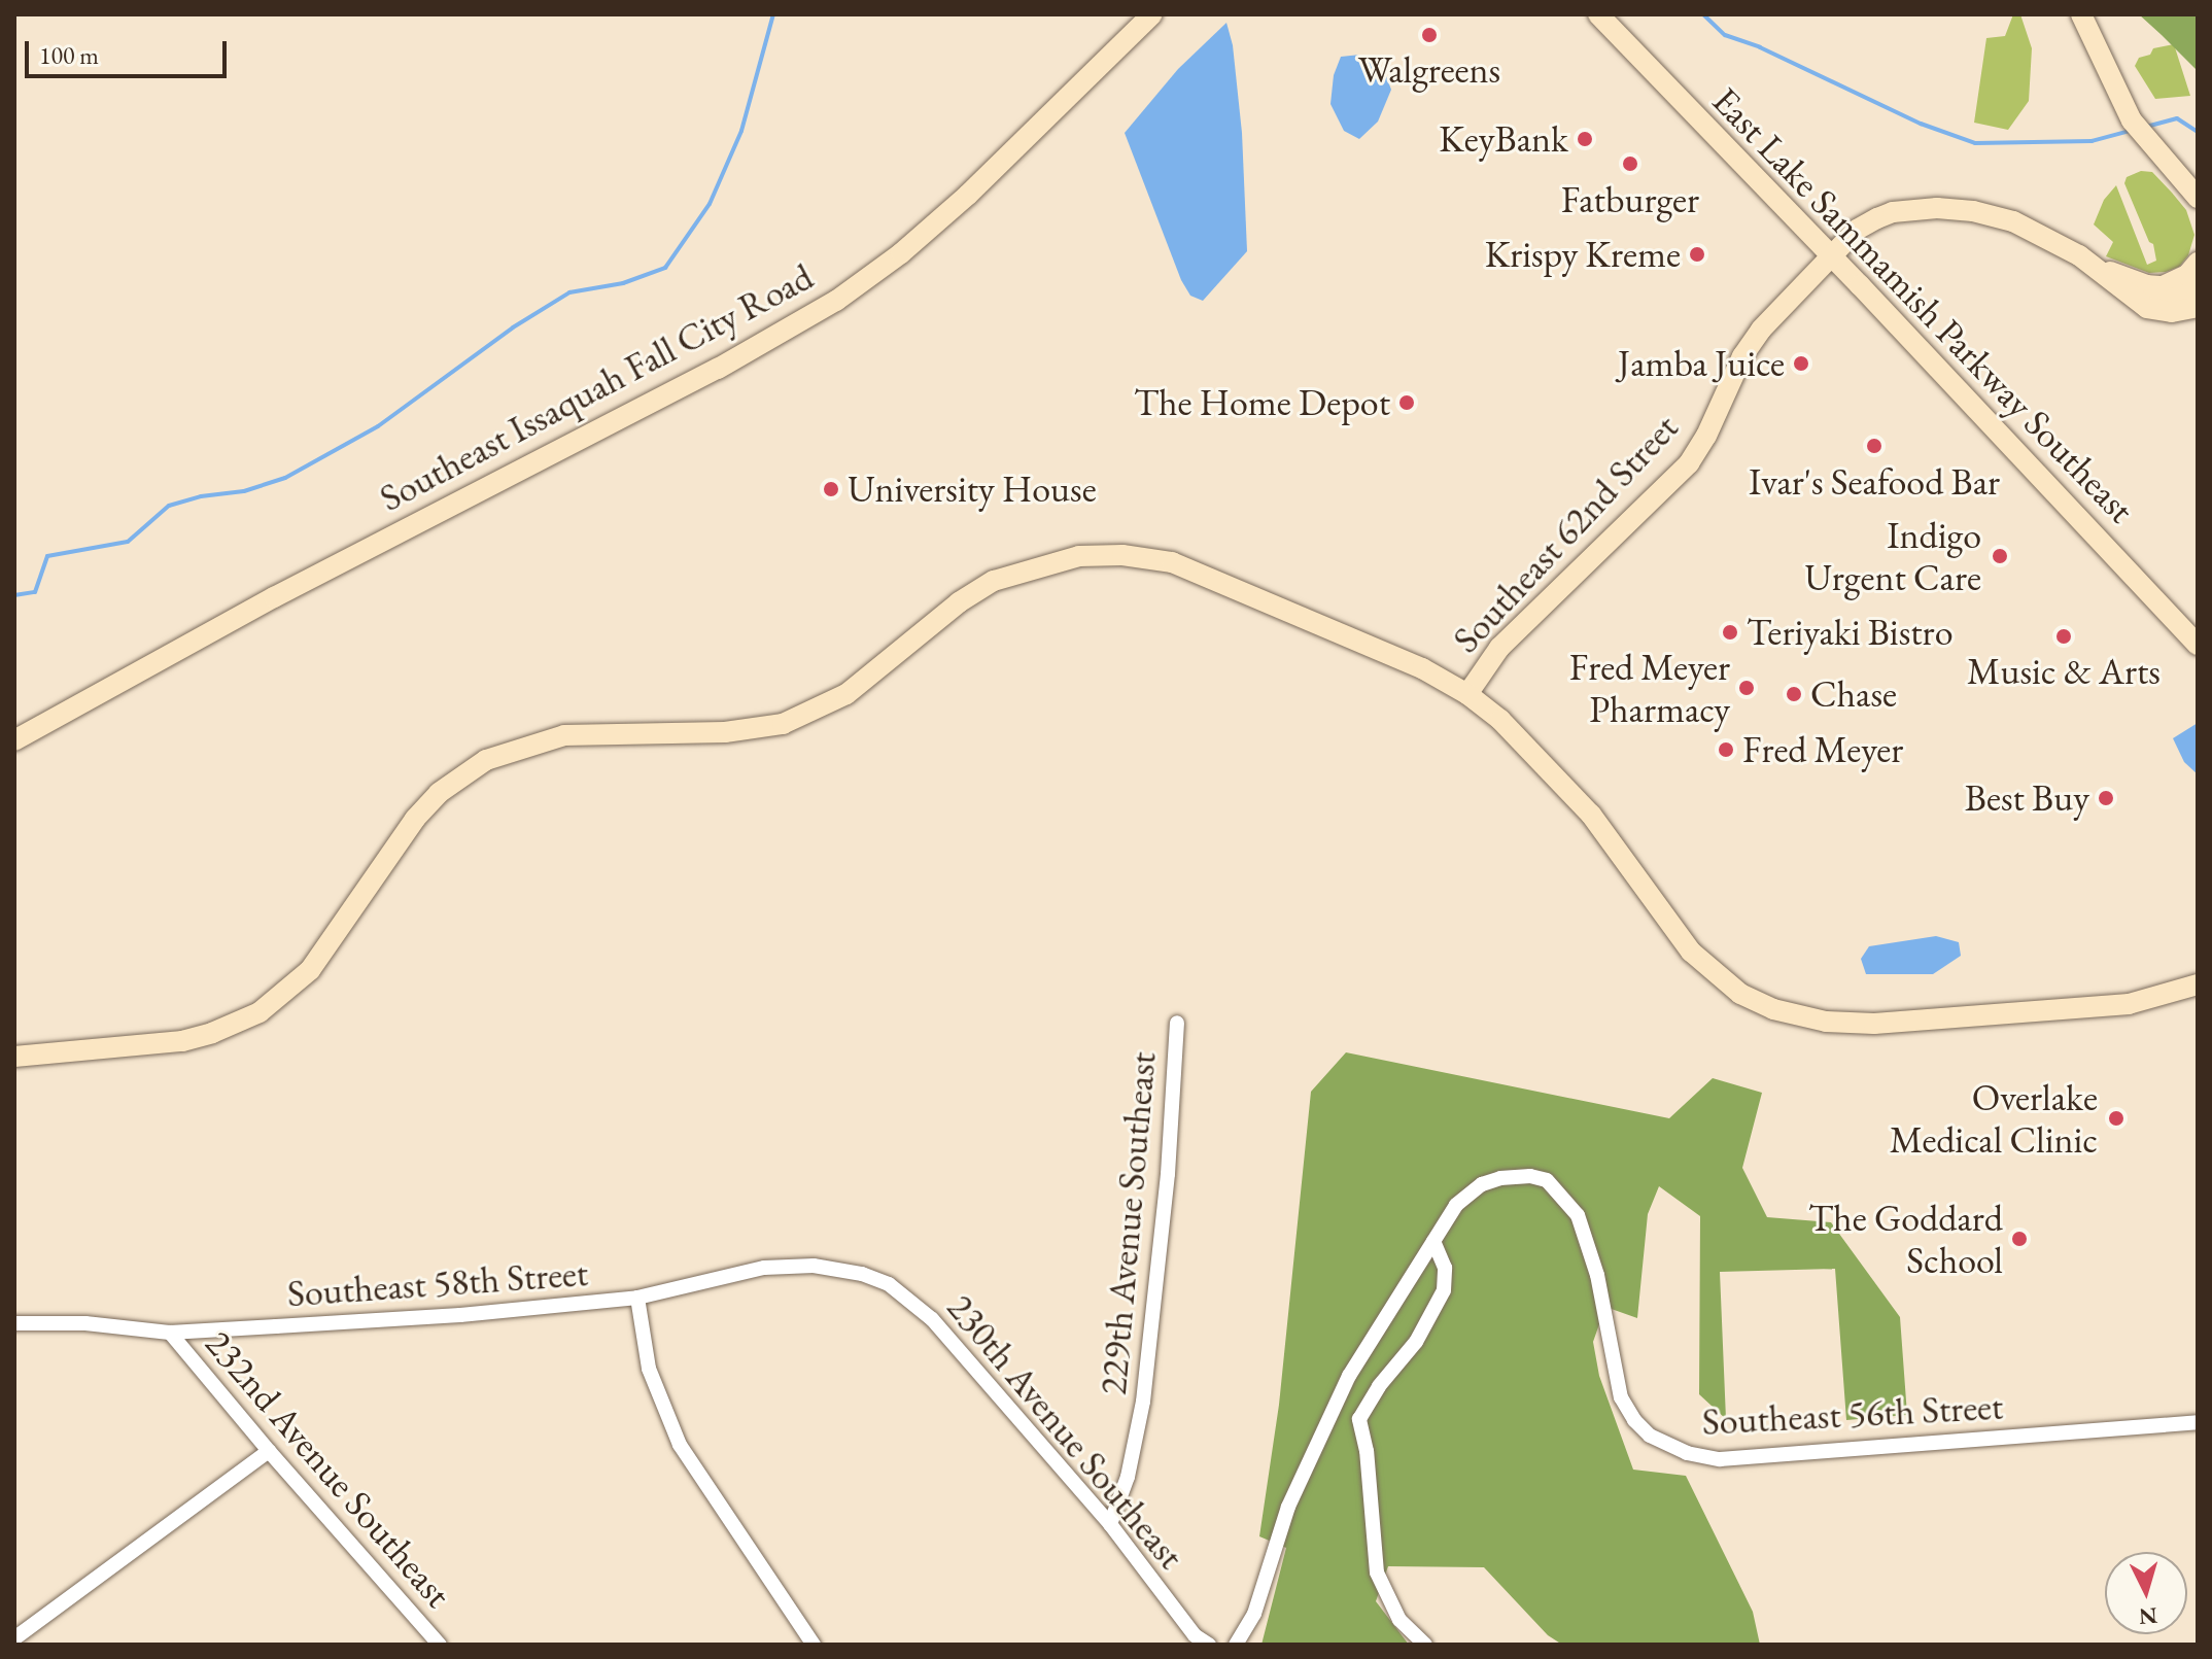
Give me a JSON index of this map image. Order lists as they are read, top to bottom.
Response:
{
  "streets": {
    "street": [
      "East Lake Sammamish Parkway Southeast",
      "Southeast Issaquah Fall City Road",
      "Southeast 62nd Street",
      "229th Avenue Southeast",
      "Southeast 58th Street",
      "Southeast 56th Street",
      "230th Avenue Southeast",
      "232nd Avenue Southeast"
    ]
  },
  "crossings": [
    ["East Lake Sammamish Parkway Southeast", "Southeast 62nd Street"],
    ["229th Avenue Southeast", "230th Avenue Southeast"],
    ["Southeast 58th Street", "230th Avenue Southeast"],
    ["Southeast 58th Street", "232nd Avenue Southeast"]
  ],
  "places": [
    "Walgreens",
    "KeyBank",
    "Fatburger",
    "Krispy Kreme",
    "Jamba Juice",
    "The Home Depot",
    "Ivar's Seafood Bar",
    "University House",
    "Indigo Urgent Care",
    "Teriyaki Bistro",
    "Music & Arts",
    "Fred Meyer Pharmacy",
    "Chase",
    "Fred Meyer",
    "Best Buy",
    "Overlake Medical Clinic",
    "The Goddard School"
  ],
  "scale_bar": "100 m",
  "north": "bottom"
}
